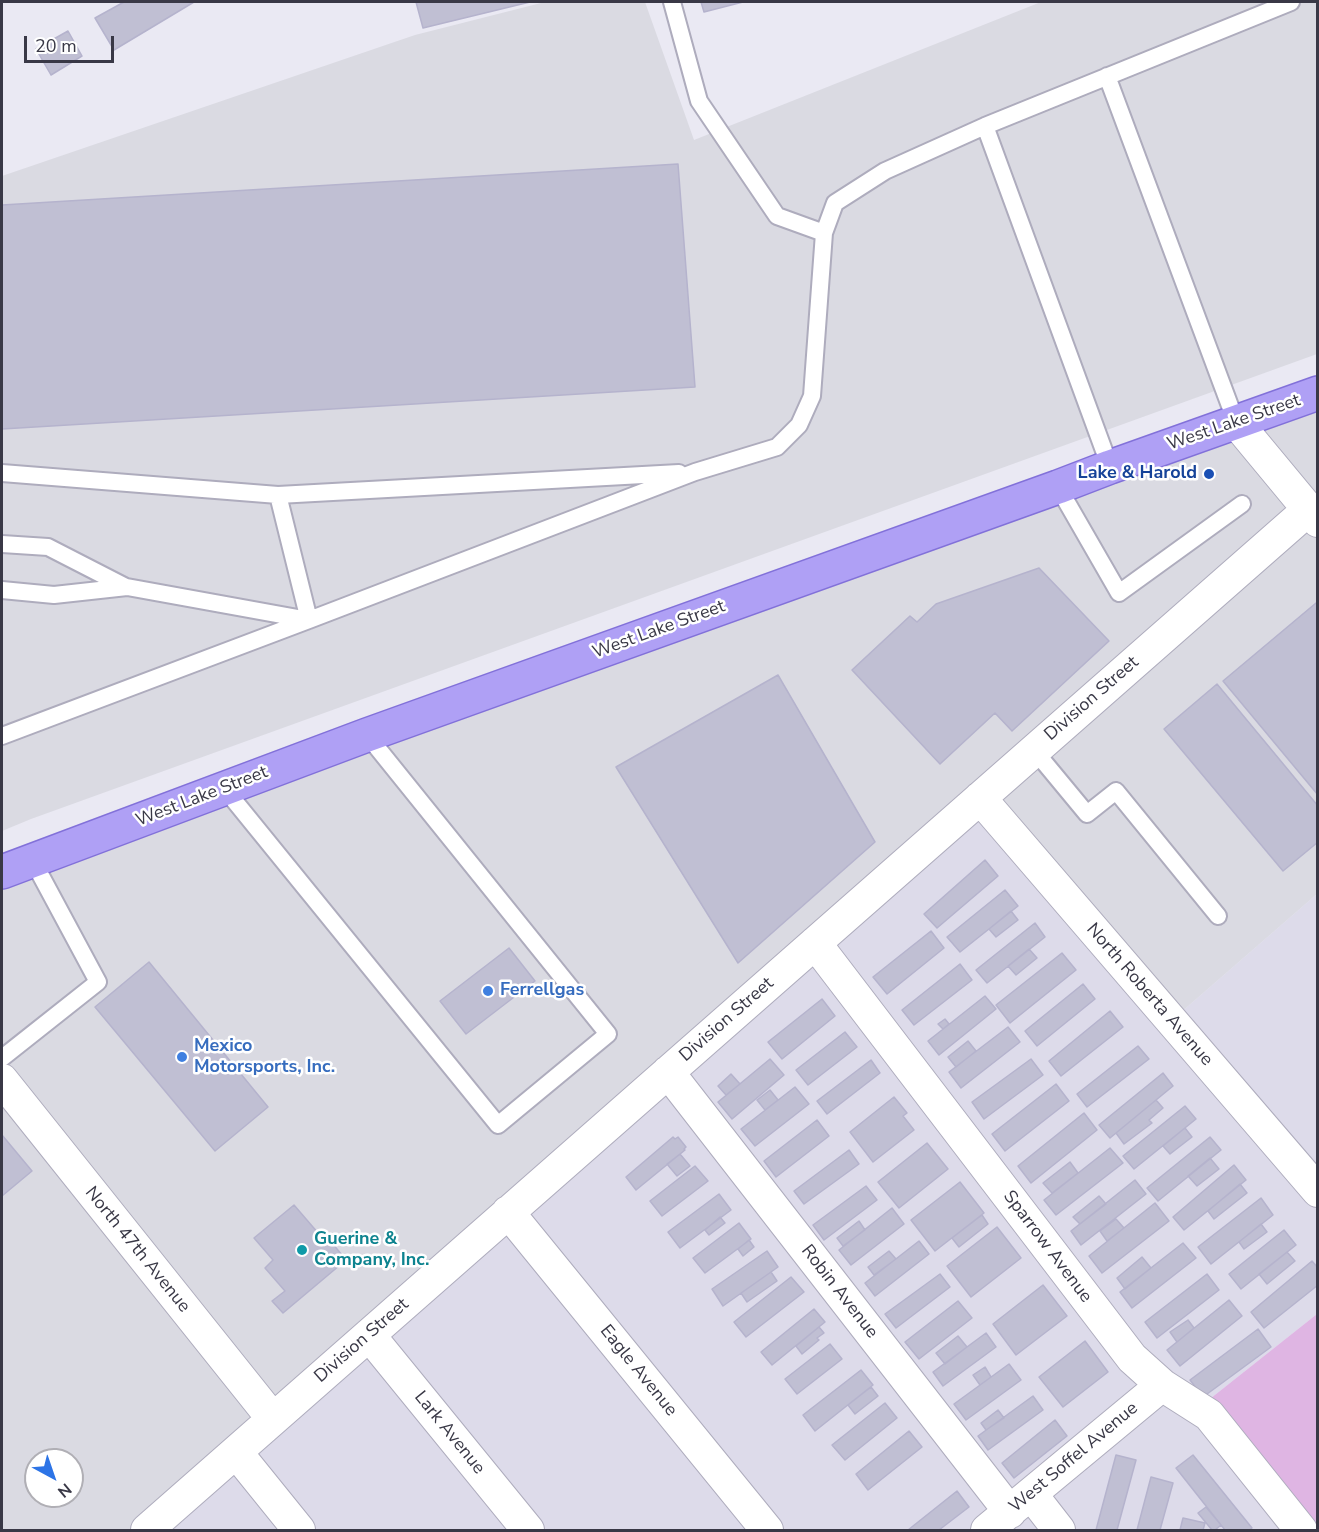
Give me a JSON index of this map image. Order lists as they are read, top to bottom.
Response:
{
  "streets": {
    "main road": ["West Lake Street"],
    "street": [
      "Division Street",
      "North Roberta Avenue",
      "Sparrow Avenue",
      "North 47th Avenue",
      "Robin Avenue",
      "Eagle Avenue",
      "Lark Avenue",
      "West Soffel Avenue"
    ]
  },
  "crossings": [
    ["Division Street", "North Roberta Avenue"],
    ["Division Street", "Sparrow Avenue"],
    ["Division Street", "North 47th Avenue"],
    ["Division Street", "Robin Avenue"],
    ["Division Street", "Eagle Avenue"],
    ["Division Street", "Lark Avenue"],
    ["Sparrow Avenue", "West Soffel Avenue"],
    ["Robin Avenue", "West Soffel Avenue"]
  ],
  "places": [
    "Lake & Harold",
    "Ferrellgas",
    "Mexico Motorsports, Inc.",
    "Guerine & Company, Inc."
  ],
  "scale_bar": "20 m",
  "north": "bottom right"
}
